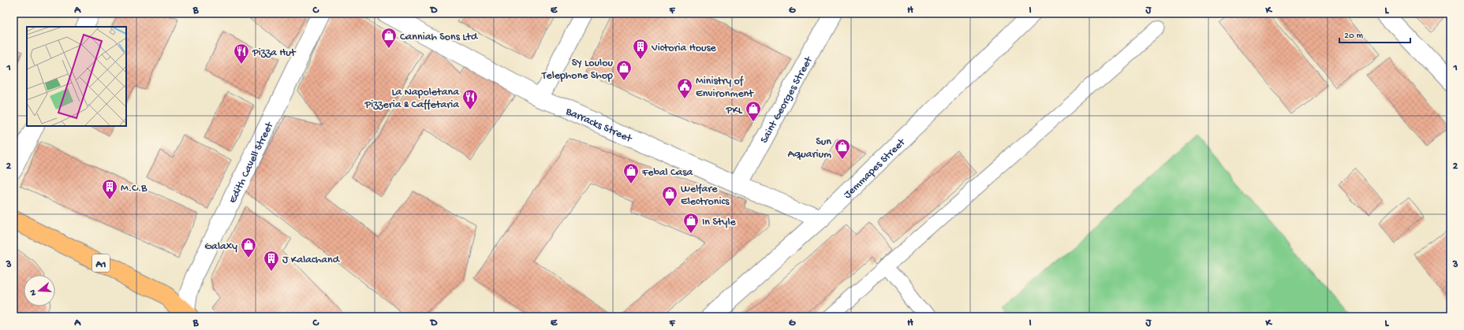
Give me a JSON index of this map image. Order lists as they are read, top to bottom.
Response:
{
  "streets": {
    "main road": ["A1"],
    "street": [
      "Saint Georges Street",
      "Barracks Street",
      "Edith Cavell Street",
      "Jemmapes Street"
    ]
  },
  "crossings": [
    ["Saint Georges Street", "Barracks Street"],
    ["Barracks Street", "Jemmapes Street"],
    ["Edith Cavell Street", "A1"]
  ],
  "places": {
    "shop": [
      "Canniah Sons Ltd",
      "SY Loulou Telephone Shop",
      "PKL",
      "Sun Aquarium",
      "Febal Casa",
      "Welfare Electronics",
      "In Style",
      "Galaxy"
    ],
    "building": ["Victoria House", "M.C.B", "J Kalachand"],
    "restaurant": ["Pizza Hut", "La Napoletana Pizzeria & Caffetaria"],
    "public building": ["Ministry of Environment"]
  },
  "scale_bar": "20 m",
  "north": "left",
  "grid": {
    "columns": [
      "A",
      "B",
      "C",
      "D",
      "E",
      "F",
      "G",
      "H",
      "I",
      "J",
      "K",
      "L"
    ],
    "rows": ["1", "2", "3"]
  }
}
